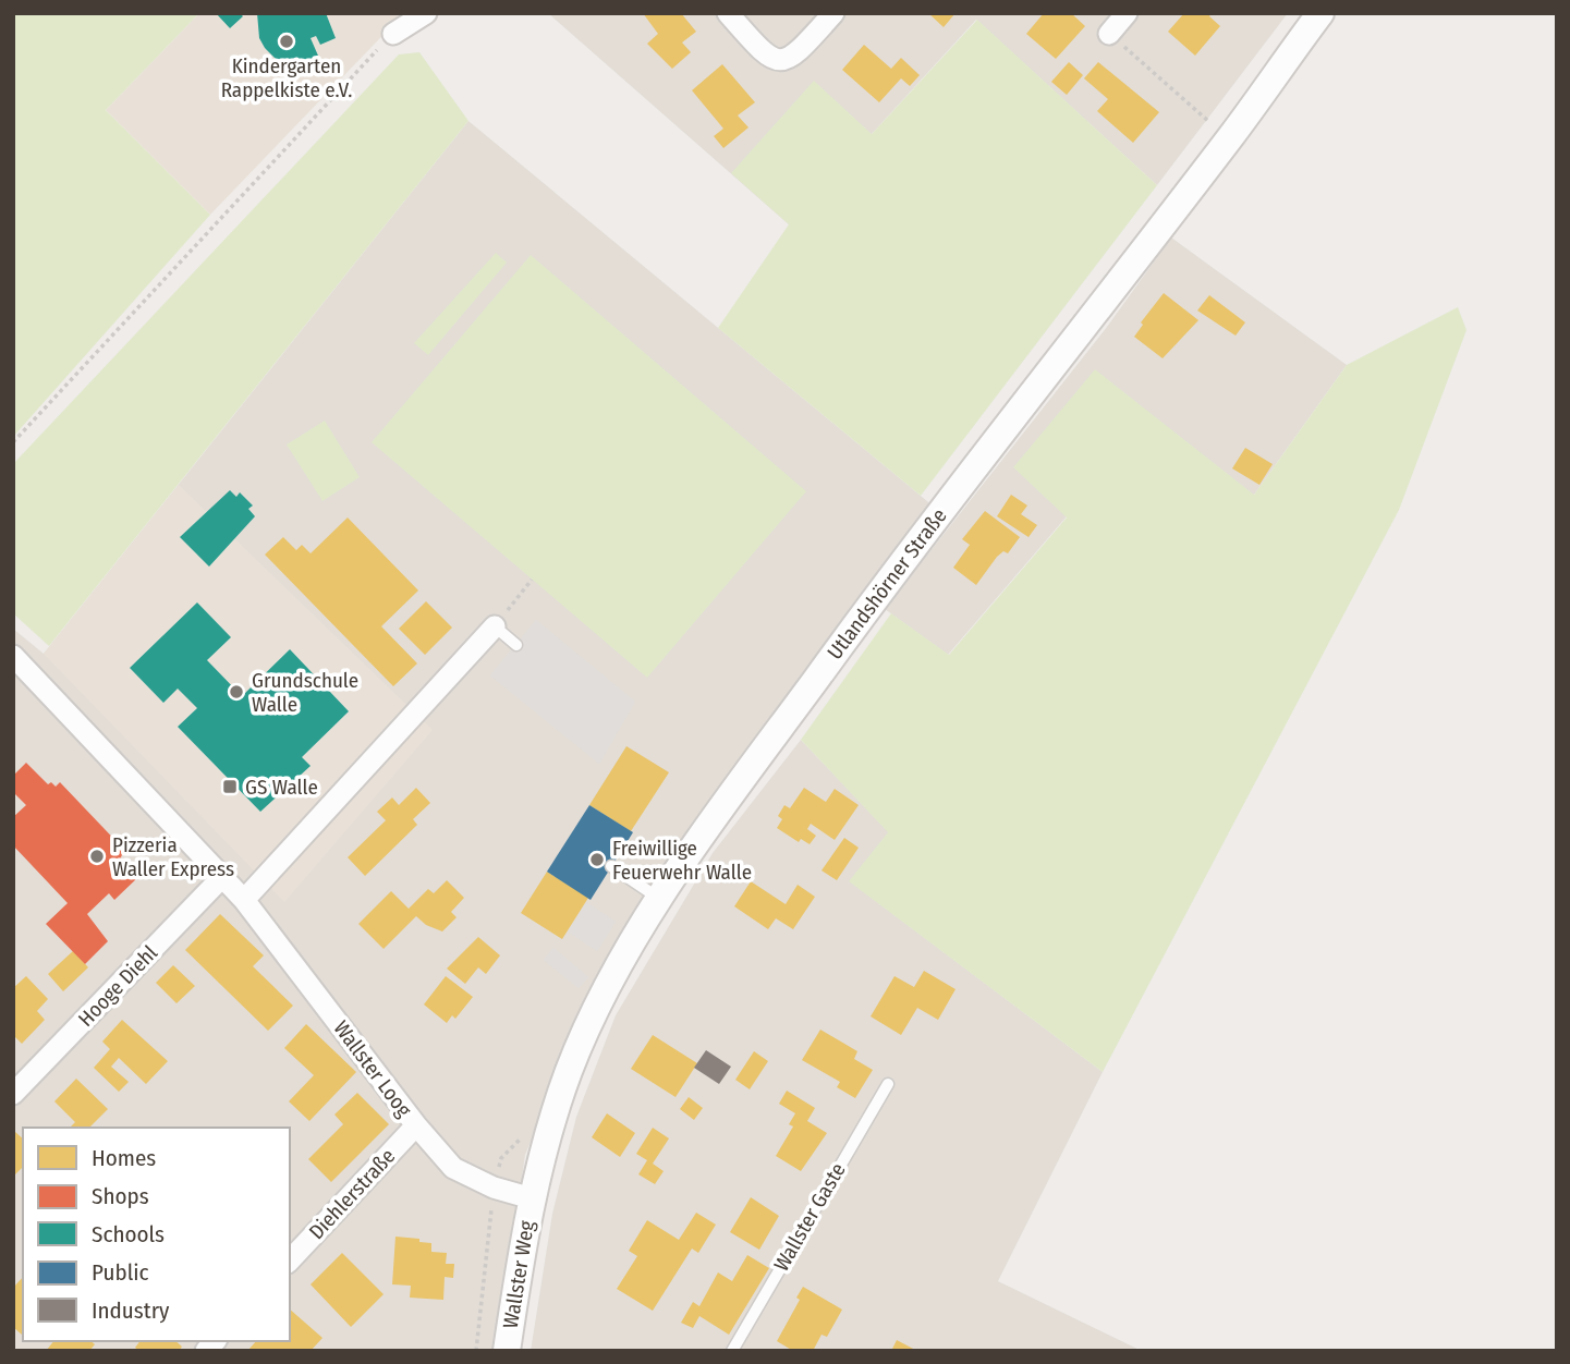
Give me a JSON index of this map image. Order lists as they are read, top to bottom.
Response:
{
  "streets": {
    "street": [
      "Utlandshörner Straße",
      "Hooge Diehl",
      "Wallster Loog",
      "Diehlerstraße",
      "Wallster Weg"
    ],
    "lane": ["Wallster Gaste"]
  },
  "crossings": [
    ["Utlandshörner Straße", "Wallster Loog"],
    ["Utlandshörner Straße", "Wallster Weg"],
    ["Hooge Diehl", "Wallster Loog"],
    ["Wallster Loog", "Diehlerstraße"],
    ["Wallster Loog", "Wallster Weg"]
  ],
  "places": {
    "other": [
      "Kindergarten Rappelkiste e.V.",
      "Grundschule Walle",
      "Pizzeria Waller Express",
      "Freiwillige Feuerwehr Walle"
    ],
    "transit": ["GS Walle"]
  },
  "legend": [
    "Homes",
    "Shops",
    "Schools",
    "Public",
    "Industry"
  ]
}
